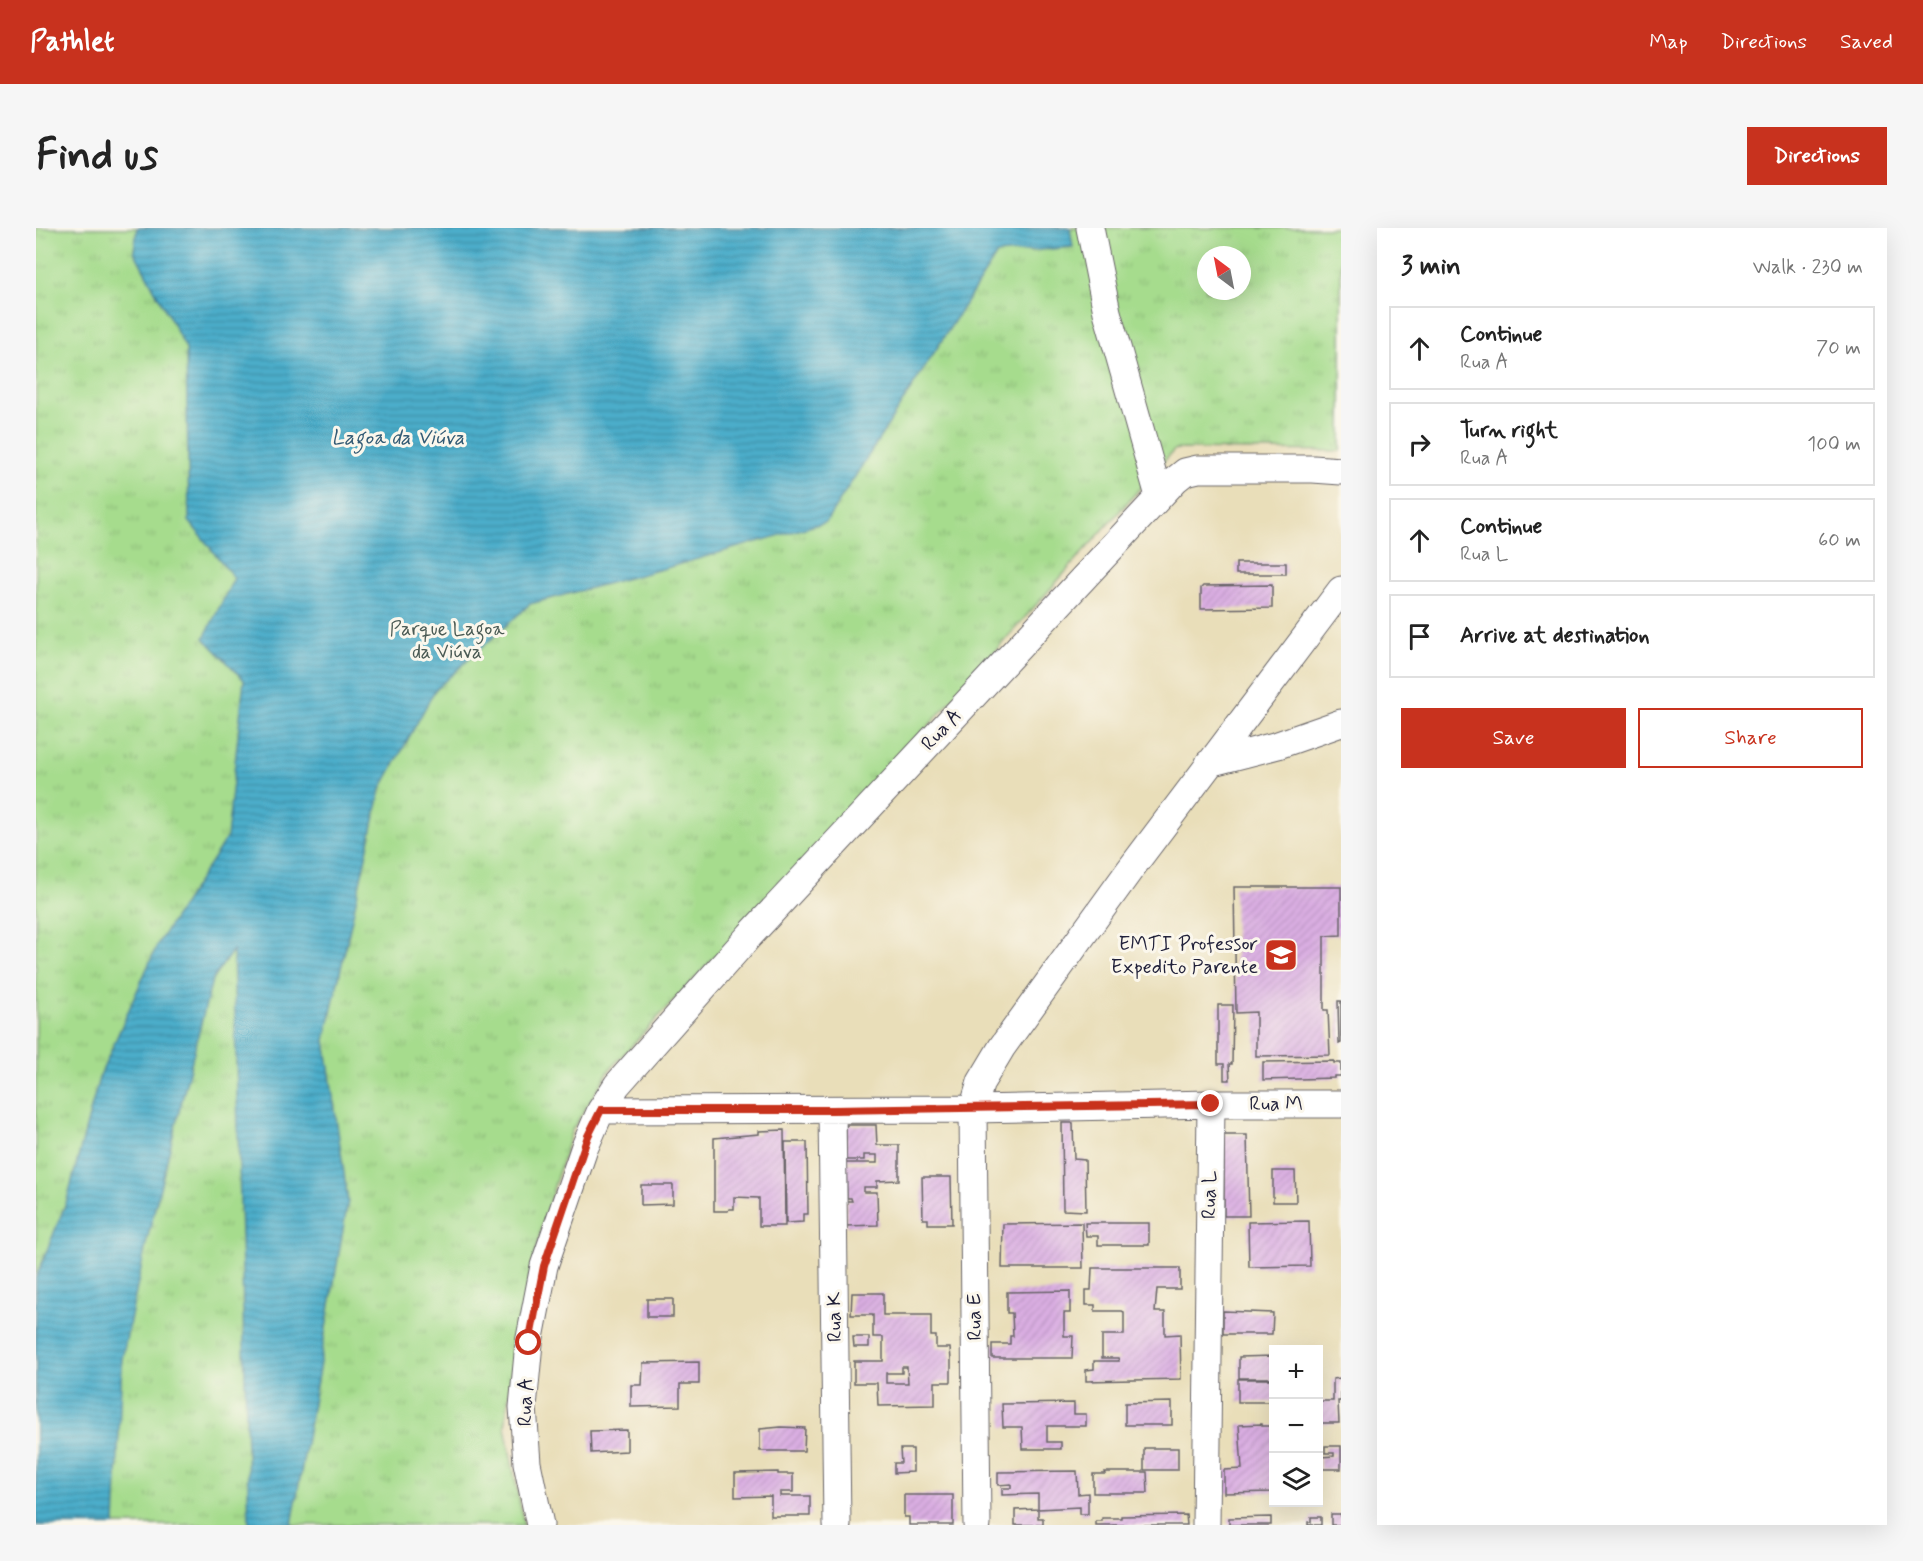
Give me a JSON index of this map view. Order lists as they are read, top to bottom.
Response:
{
  "streets": {
    "street": [
      "Rua A",
      "Rua M",
      "Rua L",
      "Rua K",
      "Rua E"
    ]
  },
  "crossings": [
    ["Rua M", "Rua L"]
  ],
  "water": ["Lagoa da Viúva"],
  "parks": ["Parque Lagoa da Viúva"],
  "places": {
    "school or university": ["EMTI Professor Expedito Parente"]
  },
  "north": "top left",
  "page": {
    "header": "Pathlet",
    "nav": ["Map", "Directions", "Saved"],
    "buttons": [
      "Directions",
      ["Save", "Share"]
    ],
    "title": "Find us",
    "heading": ["3 min", "Walk · 230 m"],
    "list": [
      ["Continue", "Rua A", "70 m"],
      ["Turn right", "Rua A", "100 m"],
      ["Continue", "Rua L", "60 m"],
      "Arrive at destination"
    ],
    "map_buttons": ["+", "−"]
  }
}
